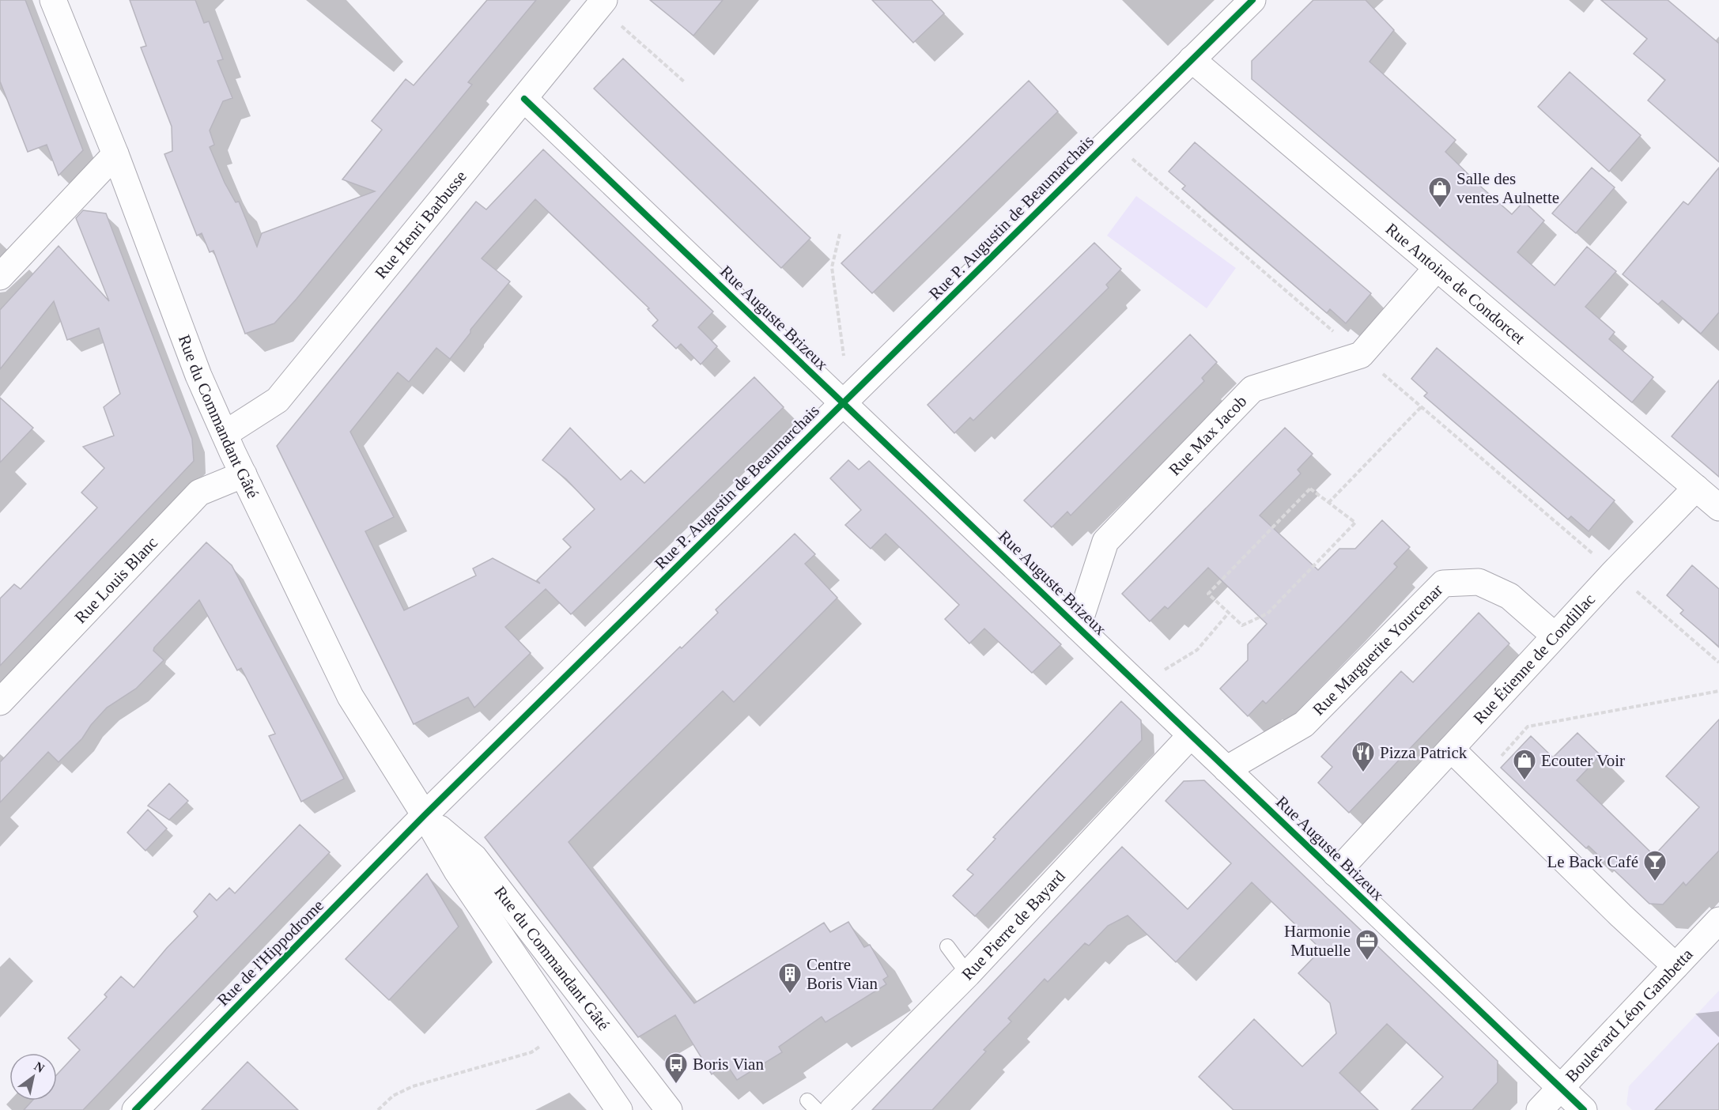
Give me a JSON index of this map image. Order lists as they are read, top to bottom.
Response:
{
  "streets": {
    "street": [
      "Rue P. Augustin de Beaumarchais",
      "Rue Henri Barbusse",
      "Rue Antoine de Condorcet",
      "Rue Auguste Brizeux",
      "Rue du Commandant Gâté",
      "Rue Max Jacob",
      "Rue Louis Blanc",
      "Rue Marguerite Yourcenar",
      "Rue Étienne de Condillac",
      "Rue Pierre de Bayard",
      "Rue de l'Hippodrome",
      "Boulevard Léon Gambetta"
    ]
  },
  "crossings": [
    ["Rue P. Augustin de Beaumarchais", "Rue Antoine de Condorcet"],
    ["Rue P. Augustin de Beaumarchais", "Rue Auguste Brizeux"],
    ["Rue P. Augustin de Beaumarchais", "Rue du Commandant Gâté"],
    ["Rue P. Augustin de Beaumarchais", "Rue de l'Hippodrome"],
    ["Rue Henri Barbusse", "Rue Auguste Brizeux"],
    ["Rue Henri Barbusse", "Rue du Commandant Gâté"],
    ["Rue Antoine de Condorcet", "Rue Étienne de Condillac"],
    ["Rue Auguste Brizeux", "Rue Max Jacob"],
    ["Rue Auguste Brizeux", "Rue Marguerite Yourcenar"],
    ["Rue Auguste Brizeux", "Rue Étienne de Condillac"],
    ["Rue Auguste Brizeux", "Rue Pierre de Bayard"],
    ["Rue Auguste Brizeux", "Boulevard Léon Gambetta"],
    ["Rue du Commandant Gâté", "Rue Louis Blanc"],
    ["Rue du Commandant Gâté", "Rue de l'Hippodrome"],
    ["Rue Marguerite Yourcenar", "Rue Étienne de Condillac"]
  ],
  "places": {
    "shop": ["Salle des ventes Aulnette", "Ecouter Voir"],
    "restaurant": ["Pizza Patrick"],
    "bar": ["Le Back Café"],
    "office": ["Harmonie Mutuelle"],
    "building": ["Centre Boris Vian"],
    "bus stop": ["Boris Vian"]
  },
  "north": "top right"
}
